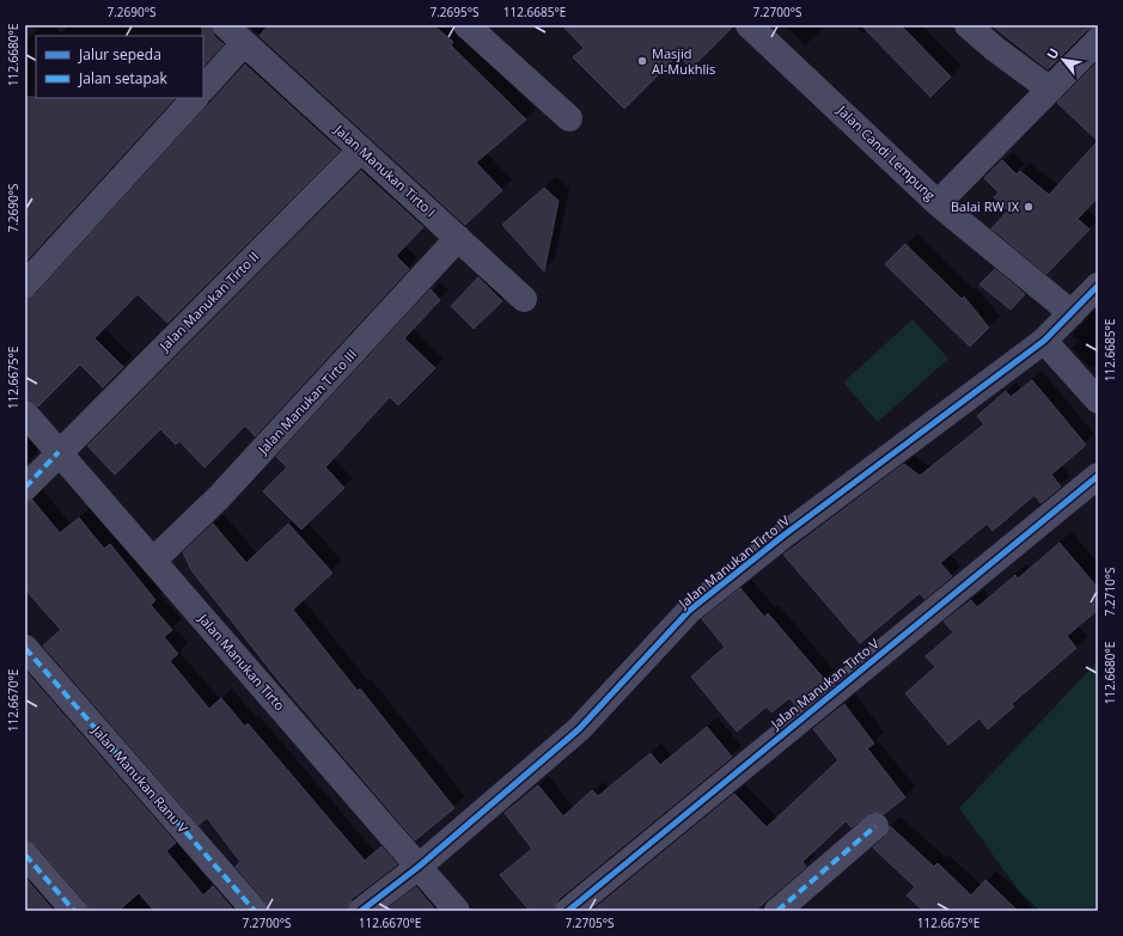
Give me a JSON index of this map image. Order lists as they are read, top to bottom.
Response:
{
  "streets": {
    "street": [
      "Jalan Candi Lempung",
      "Jalan Manukan Tirto I",
      "Jalan Manukan Tirto II",
      "Jalan Manukan Tirto III",
      "Jalan Manukan Tirto IV",
      "Jalan Manukan Tirto",
      "Jalan Manukan Tirto V",
      "Jalan Manukan Ranu V"
    ]
  },
  "crossings": [
    ["Jalan Candi Lempung", "Jalan Manukan Tirto IV"],
    ["Jalan Manukan Tirto I", "Jalan Manukan Tirto II"],
    ["Jalan Manukan Tirto I", "Jalan Manukan Tirto III"],
    ["Jalan Manukan Tirto II", "Jalan Manukan Tirto"],
    ["Jalan Manukan Tirto III", "Jalan Manukan Tirto"],
    ["Jalan Manukan Tirto IV", "Jalan Manukan Tirto"]
  ],
  "places": ["Masjid Al-Mukhlis", "Balai RW IX"],
  "legend": ["Jalur sepeda", "Jalan setapak"],
  "north": "top left",
  "coordinates": [
    "7.2690°S",
    "7.2695°S",
    "112.6685°E",
    "7.2700°S",
    "112.6680°E",
    "112.6675°E",
    "7.2710°S",
    "112.6670°E",
    "7.2705°S"
  ]
}
